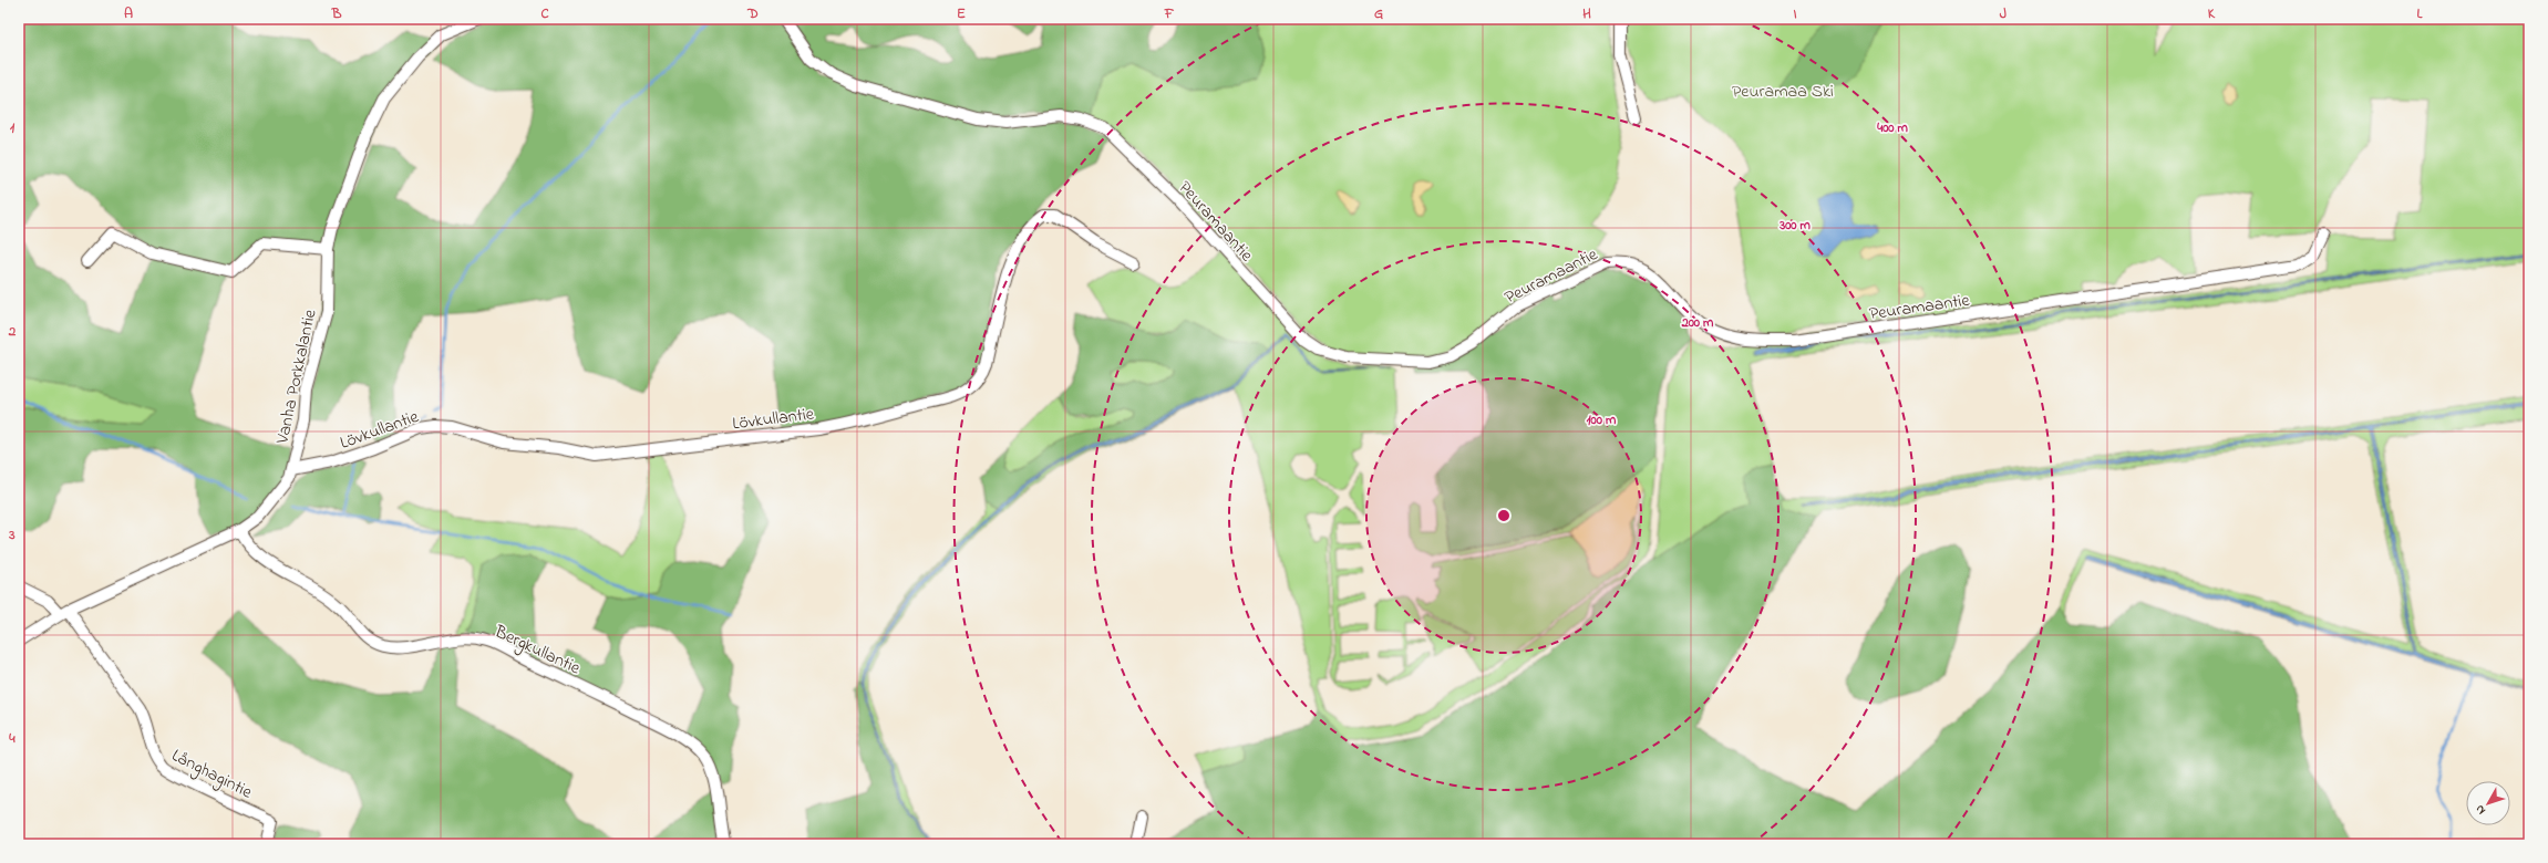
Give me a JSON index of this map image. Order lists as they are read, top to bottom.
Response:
{
  "streets": {
    "street": [
      "Peuramaantie",
      "Vanha Porkkalantie",
      "Lövkullantie",
      "Bergkullantie",
      "Långhagintie"
    ]
  },
  "crossings": [
    ["Vanha Porkkalantie", "Lövkullantie"],
    ["Vanha Porkkalantie", "Bergkullantie"],
    ["Vanha Porkkalantie", "Långhagintie"]
  ],
  "parks": ["Peuramaa Ski"],
  "north": "bottom left",
  "grid": {
    "columns": [
      "A",
      "B",
      "C",
      "D",
      "E",
      "F",
      "G",
      "H",
      "I",
      "J",
      "K",
      "L"
    ],
    "rows": [
      "1",
      "2",
      "3",
      "4"
    ]
  },
  "rings": [
    "400 m",
    "300 m",
    "200 m",
    "100 m"
  ]
}
